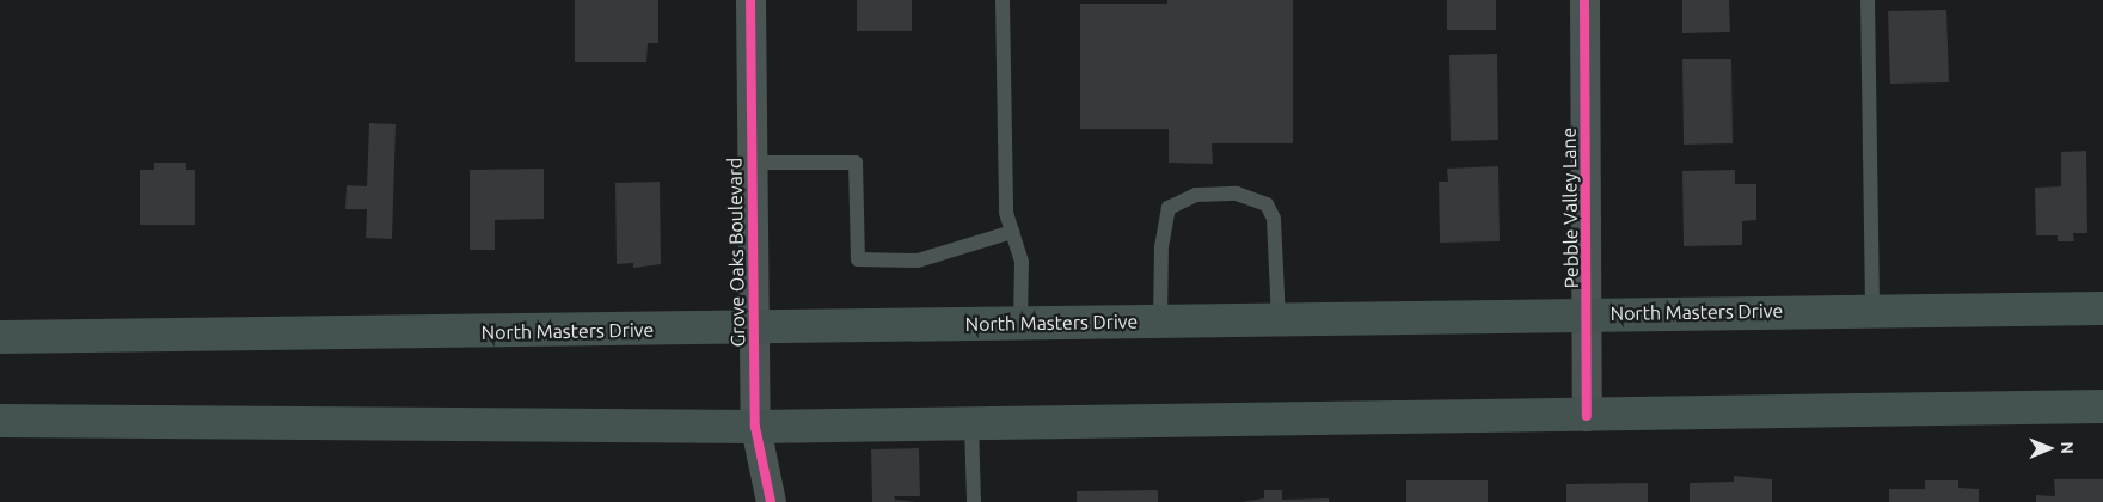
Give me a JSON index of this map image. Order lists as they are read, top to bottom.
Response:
{
  "streets": {
    "main road": ["North Masters Drive"],
    "street": ["Pebble Valley Lane", "Grove Oaks Boulevard"]
  },
  "crossings": [
    ["Pebble Valley Lane", "North Masters Drive"],
    ["Grove Oaks Boulevard", "North Masters Drive"]
  ],
  "north": "right"
}
